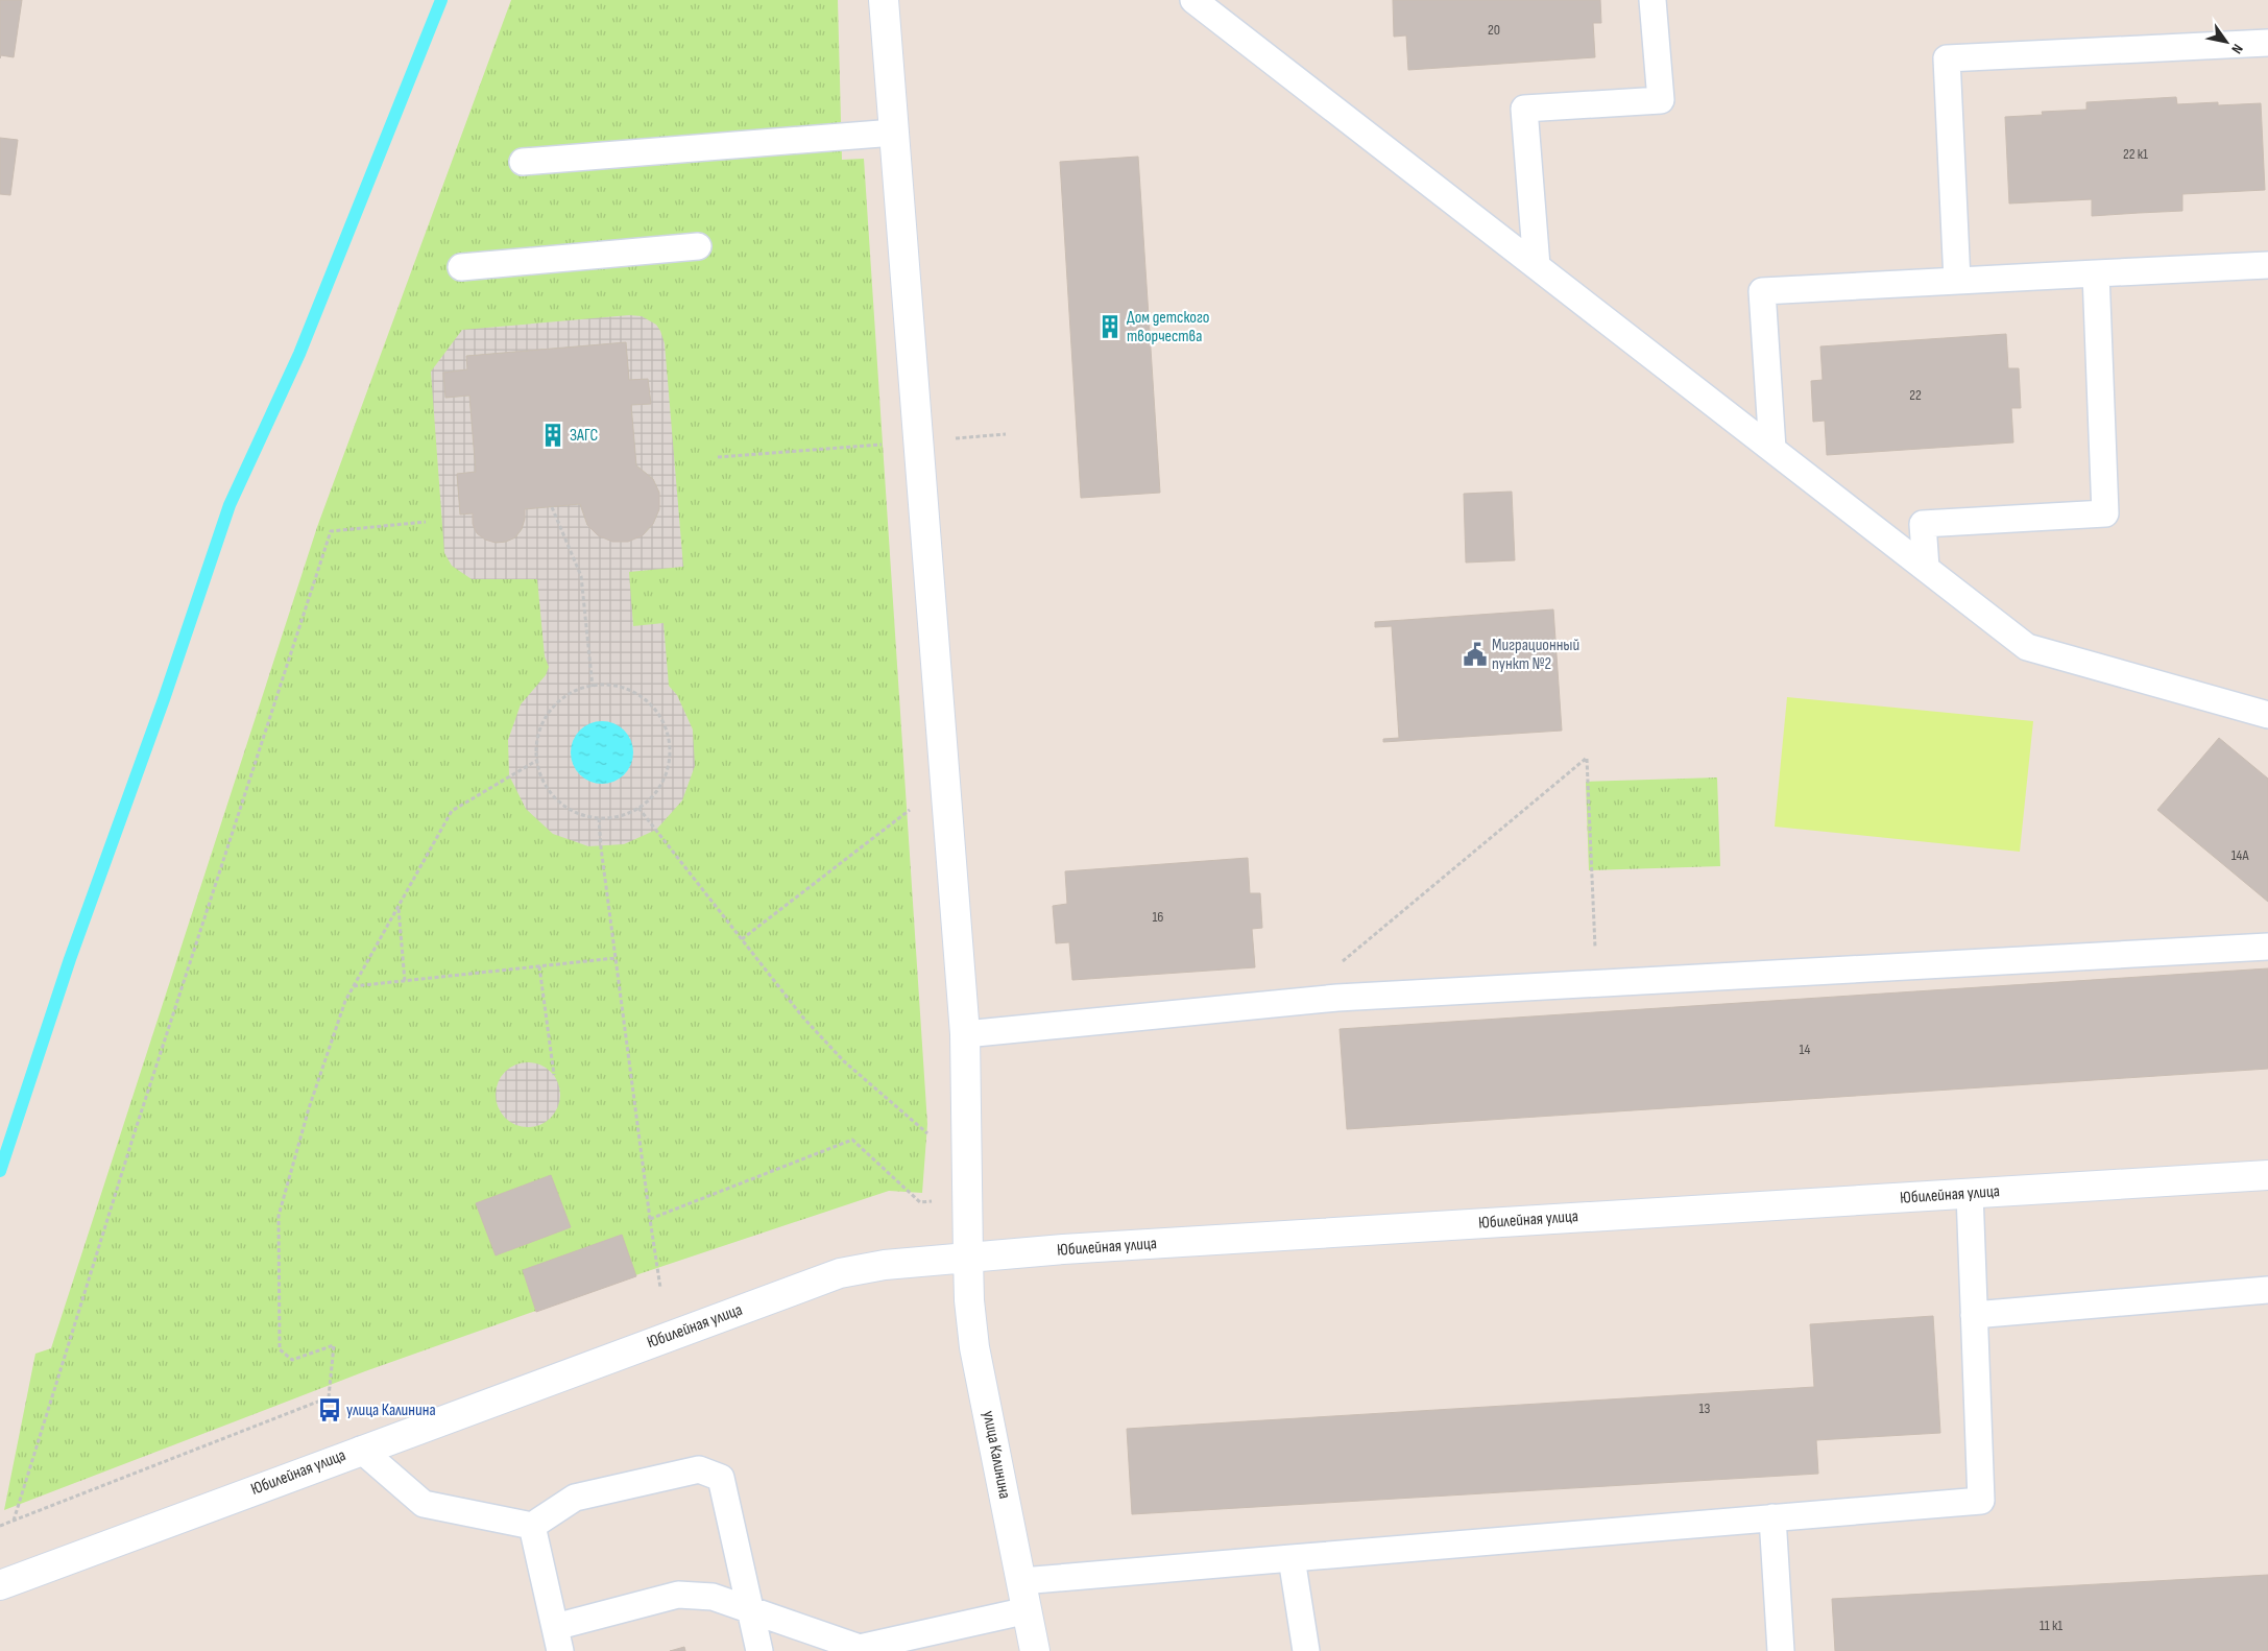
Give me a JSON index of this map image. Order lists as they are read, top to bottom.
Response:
{
  "streets": {
    "main road": ["Юбилейная улица", "улица Калинина"]
  },
  "crossings": [
    ["Юбилейная улица", "улица Калинина"]
  ],
  "places": {
    "building": ["Дом детского творчества", "ЗАГС"],
    "public building": ["Миграционный пункт №2"],
    "bus stop": ["улица Калинина"]
  },
  "house_numbers": [
    "20",
    "22 к1",
    "22",
    "14А",
    "16",
    "14",
    "13",
    "11 к1"
  ],
  "north": "bottom right"
}
